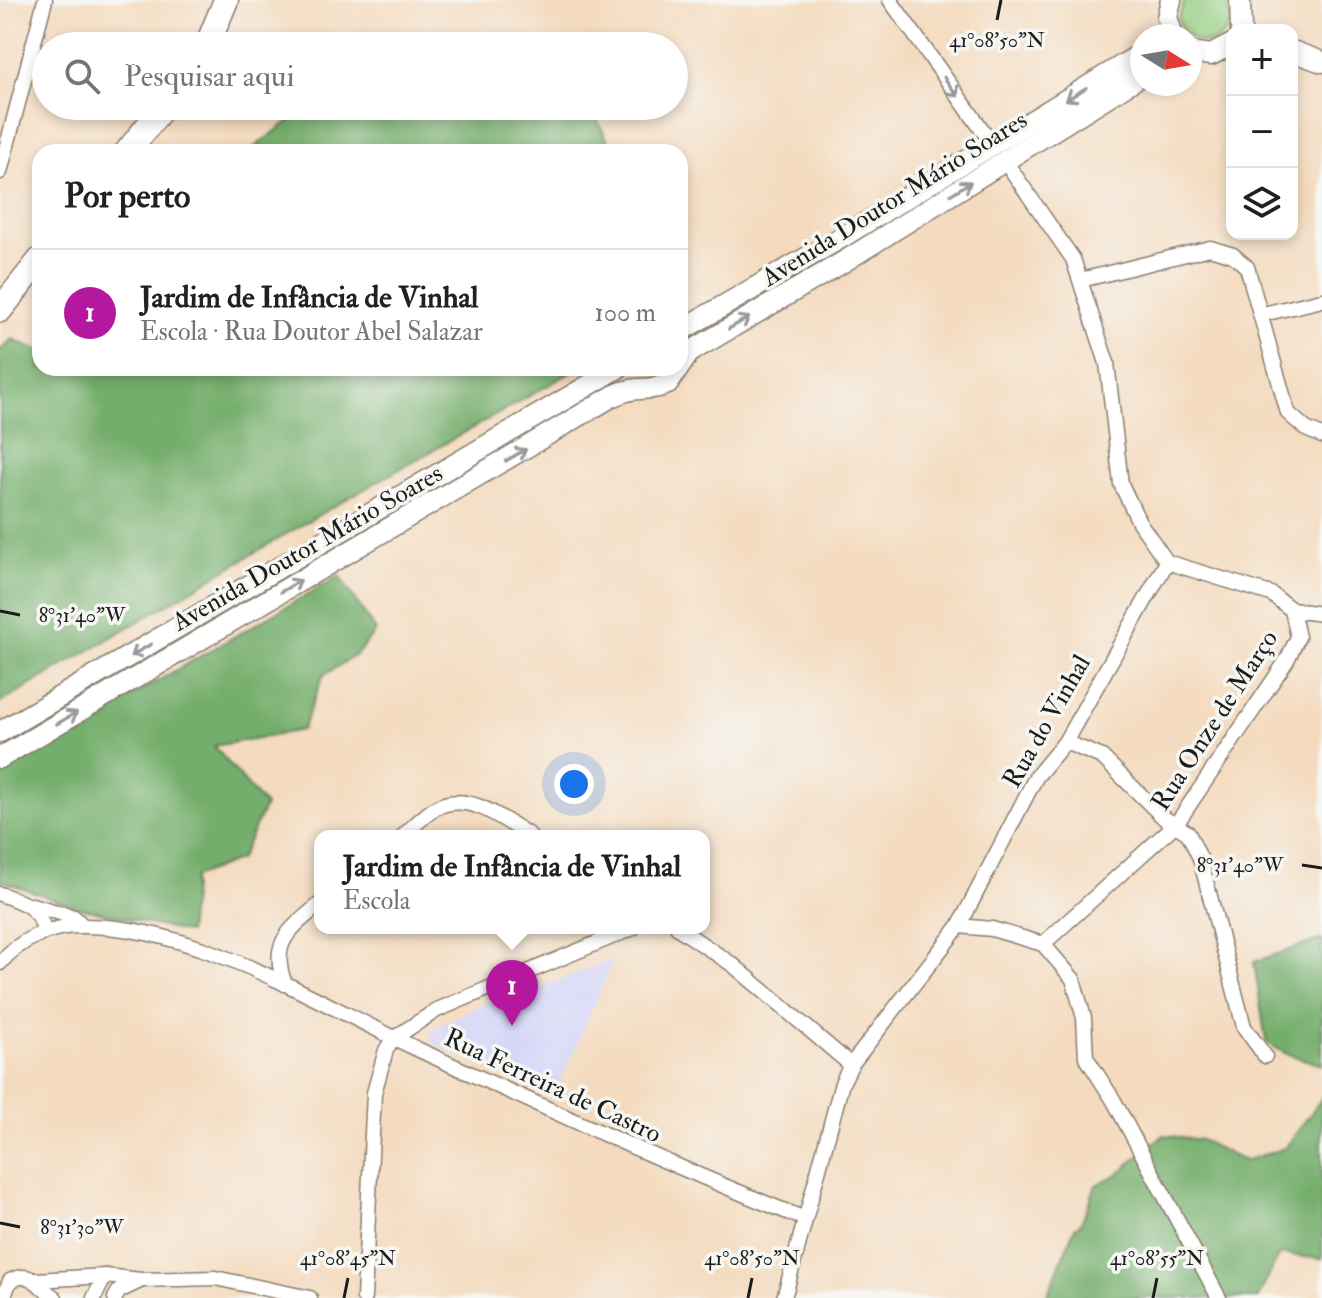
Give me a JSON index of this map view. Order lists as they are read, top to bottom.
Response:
{
  "streets": {
    "main road": ["Avenida Doutor Mário Soares"],
    "street": ["Rua Onze de Março", "Rua do Vinhal", "Rua Ferreira de Castro"]
  },
  "crossings": [
    ["Rua do Vinhal", "Rua Ferreira de Castro"]
  ],
  "north": "right",
  "page": {
    "map_buttons": ["+", "−"],
    "search": "Pesquisar aqui",
    "heading": "Por perto",
    "list": [
      {
        "mark": "1",
        "name": "Jardim de Infância de Vinhal",
        "note": "Escola · Rua Doutor Abel Salazar",
        "value": "100 m"
      }
    ],
    "popup": ["Jardim de Infância de Vinhal", "Escola"],
    "pins": "1"
  },
  "coordinates": [
    "41°08'50\"N",
    "8°31'40\"W",
    "8°31'30\"W",
    "41°08'45\"N",
    "41°08'55\"N"
  ]
}
